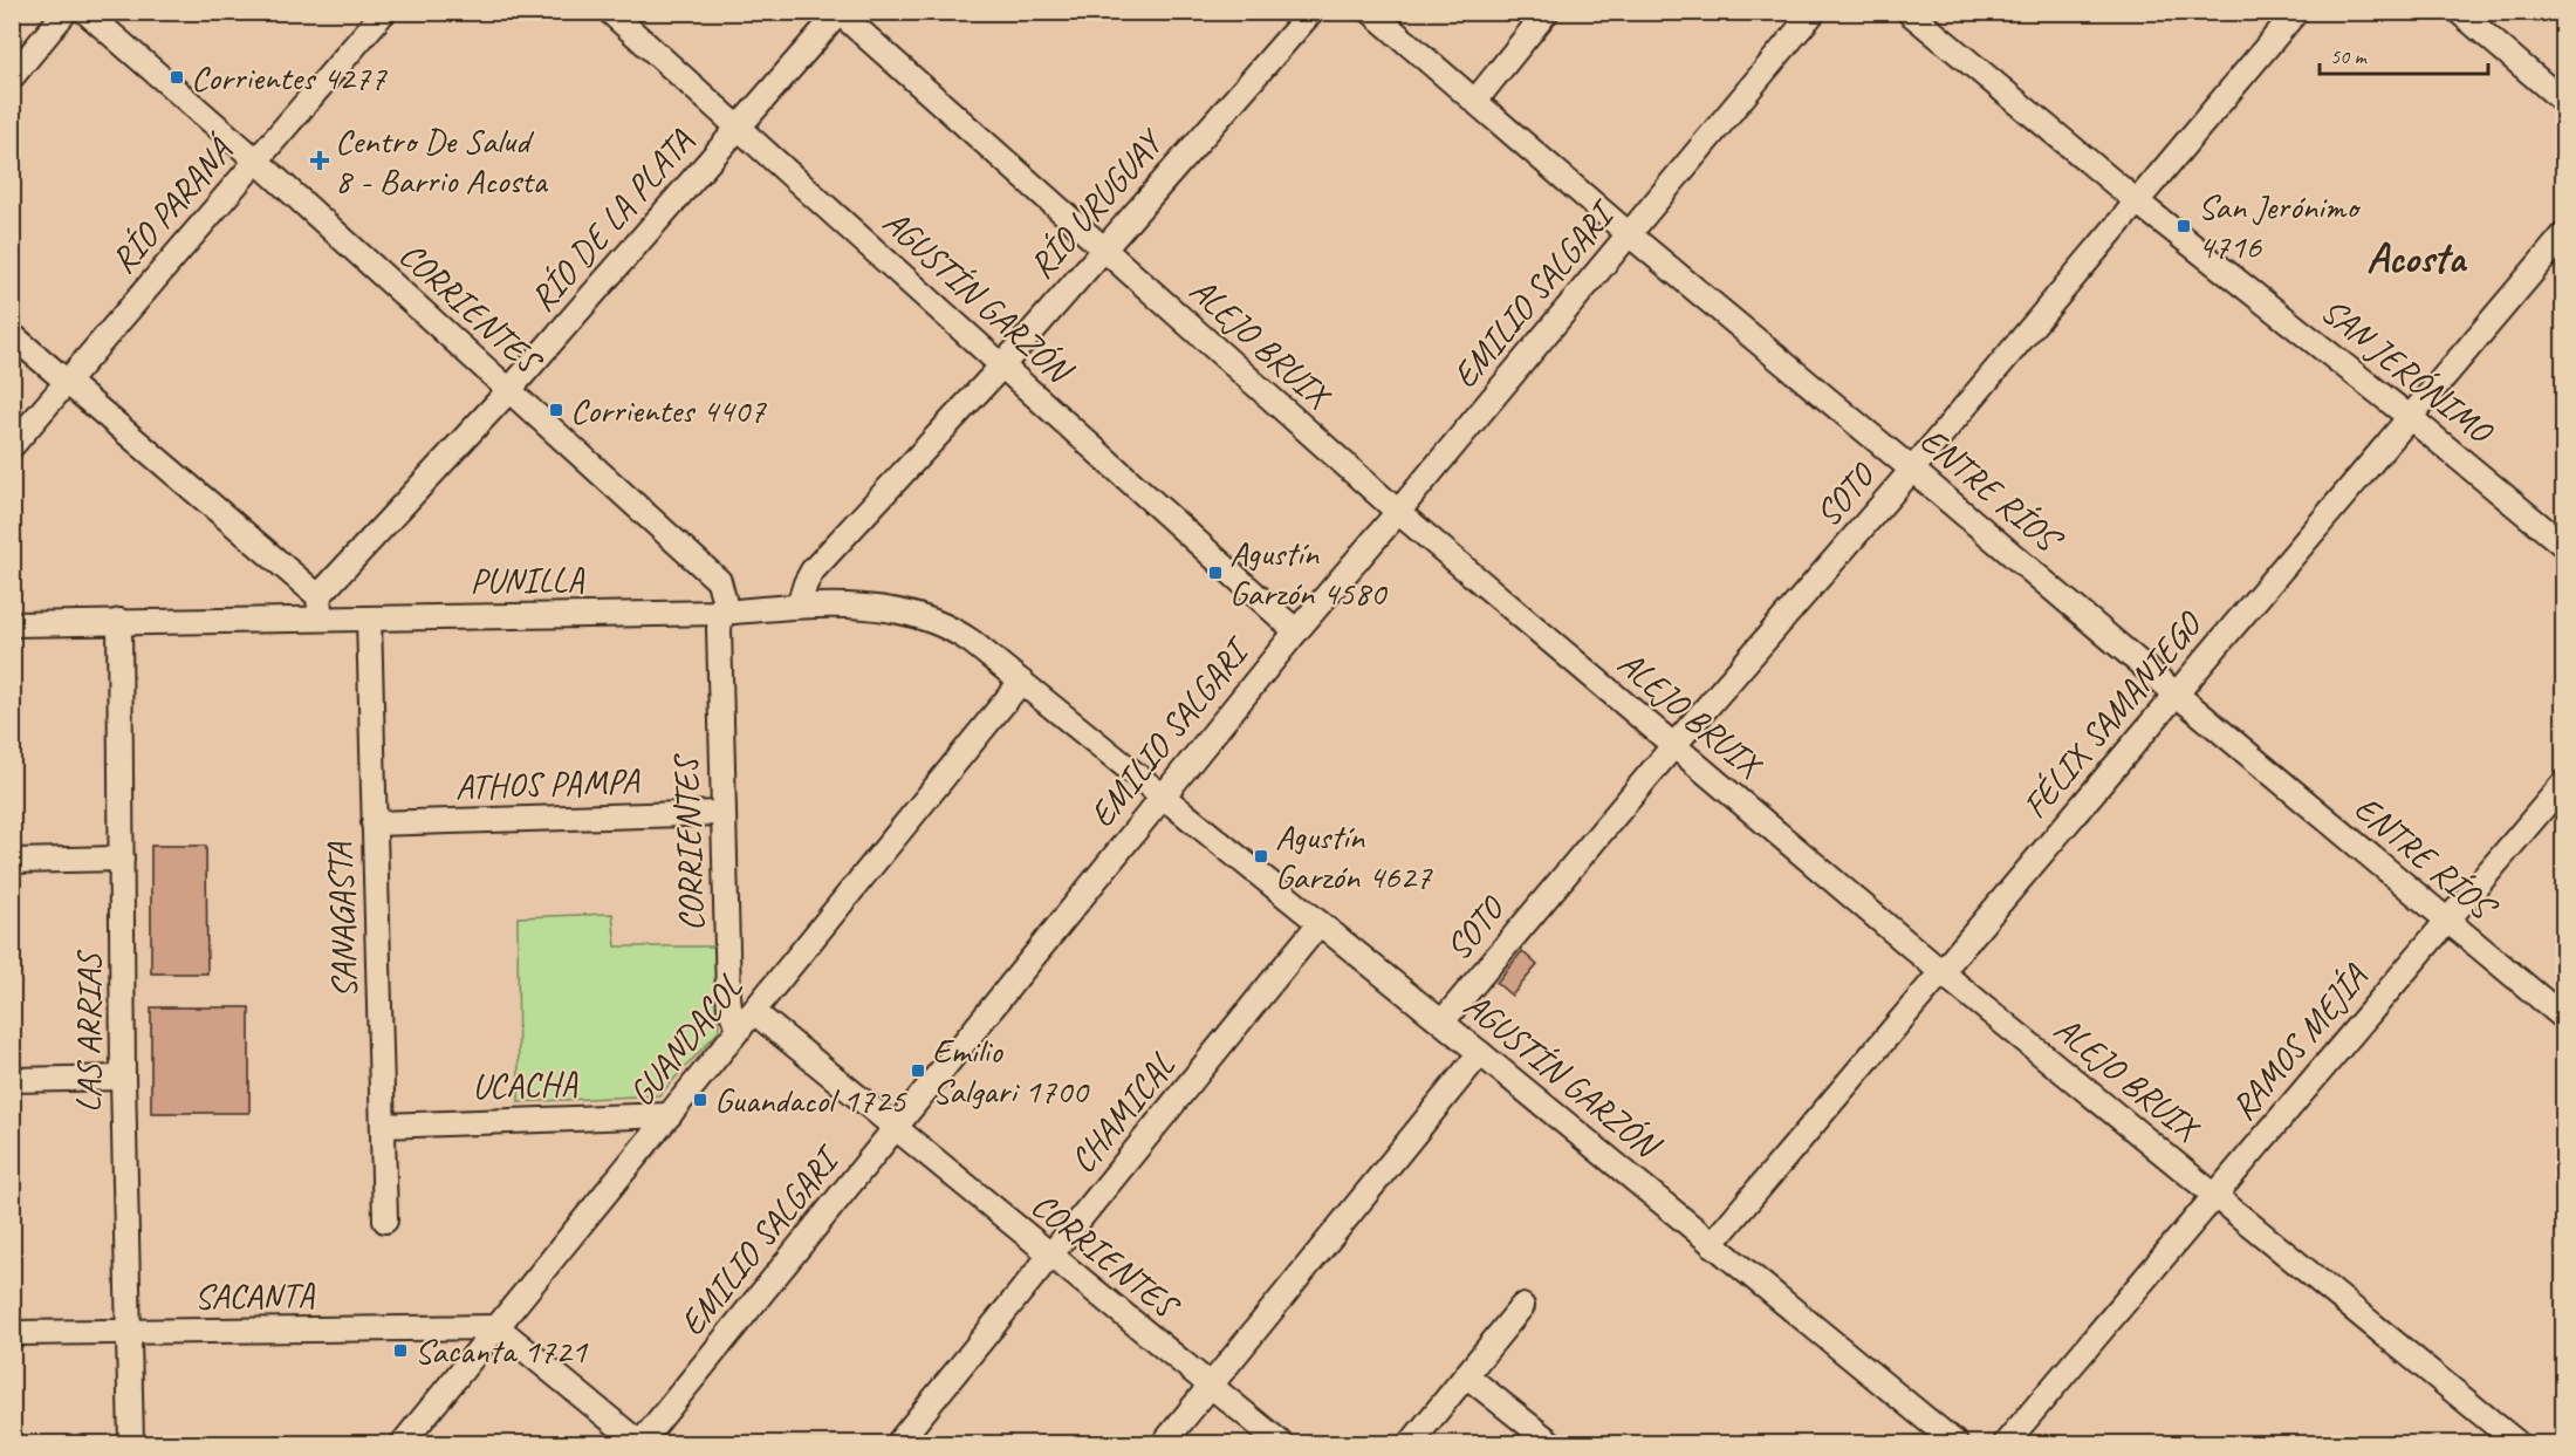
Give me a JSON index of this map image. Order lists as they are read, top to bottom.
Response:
{
  "streets": {
    "street": [
      "RÍO URUGUAY",
      "RÍO PARANÁ",
      "RÍO DE LA PLATA",
      "AGUSTÍN GARZÓN",
      "EMILIO SALGARI",
      "CORRIENTES",
      "ALEJO BRUIX",
      "SAN JERÓNIMO",
      "ENTRE RÍOS",
      "SOTO",
      "PUNILLA",
      "FÉLIX SAMANIEGO",
      "ATHOS PAMPA",
      "SANAGASTA",
      "LAS ARRIAS",
      "GUANDACOL",
      "RAMOS MEJÍA",
      "UCACHA",
      "CHAMICAL",
      "SACANTA"
    ]
  },
  "crossings": [
    ["RÍO URUGUAY", "AGUSTÍN GARZÓN"],
    ["RÍO URUGUAY", "ALEJO BRUIX"],
    ["RÍO URUGUAY", "PUNILLA"],
    ["RÍO PARANÁ", "CORRIENTES"],
    ["RÍO DE LA PLATA", "AGUSTÍN GARZÓN"],
    ["RÍO DE LA PLATA", "CORRIENTES"],
    ["RÍO DE LA PLATA", "ALEJO BRUIX"],
    ["RÍO DE LA PLATA", "PUNILLA"],
    ["AGUSTÍN GARZÓN", "EMILIO SALGARI"],
    ["AGUSTÍN GARZÓN", "SOTO"],
    ["AGUSTÍN GARZÓN", "PUNILLA"],
    ["AGUSTÍN GARZÓN", "FÉLIX SAMANIEGO"],
    ["AGUSTÍN GARZÓN", "GUANDACOL"],
    ["AGUSTÍN GARZÓN", "CHAMICAL"],
    ["EMILIO SALGARI", "CORRIENTES"],
    ["EMILIO SALGARI", "ALEJO BRUIX"],
    ["EMILIO SALGARI", "ENTRE RÍOS"],
    ["CORRIENTES", "PUNILLA"],
    ["CORRIENTES", "ATHOS PAMPA"],
    ["CORRIENTES", "GUANDACOL"],
    ["CORRIENTES", "CHAMICAL"],
    ["ALEJO BRUIX", "SOTO"],
    ["ALEJO BRUIX", "FÉLIX SAMANIEGO"],
    ["ALEJO BRUIX", "RAMOS MEJÍA"],
    ["SAN JERÓNIMO", "SOTO"],
    ["SAN JERÓNIMO", "FÉLIX SAMANIEGO"],
    ["ENTRE RÍOS", "SOTO"],
    ["ENTRE RÍOS", "FÉLIX SAMANIEGO"],
    ["ENTRE RÍOS", "RAMOS MEJÍA"],
    ["PUNILLA", "SANAGASTA"],
    ["PUNILLA", "LAS ARRIAS"],
    ["PUNILLA", "GUANDACOL"],
    ["ATHOS PAMPA", "SANAGASTA"],
    ["SANAGASTA", "UCACHA"],
    ["LAS ARRIAS", "SACANTA"],
    ["GUANDACOL", "UCACHA"],
    ["GUANDACOL", "SACANTA"]
  ],
  "districts": ["Acosta"],
  "places": {
    "transit": [
      "Corrientes 4277",
      "San Jerónimo 4716",
      "Corrientes 4407",
      "Agustín Garzón 4580",
      "Agustín Garzón 4627",
      "Emilio Salgari 1700",
      "Guandacol 1725",
      "Sacanta 1721"
    ],
    "health": ["Centro De Salud 8 - Barrio Acosta"]
  },
  "scale_bar": "50 m"
}
